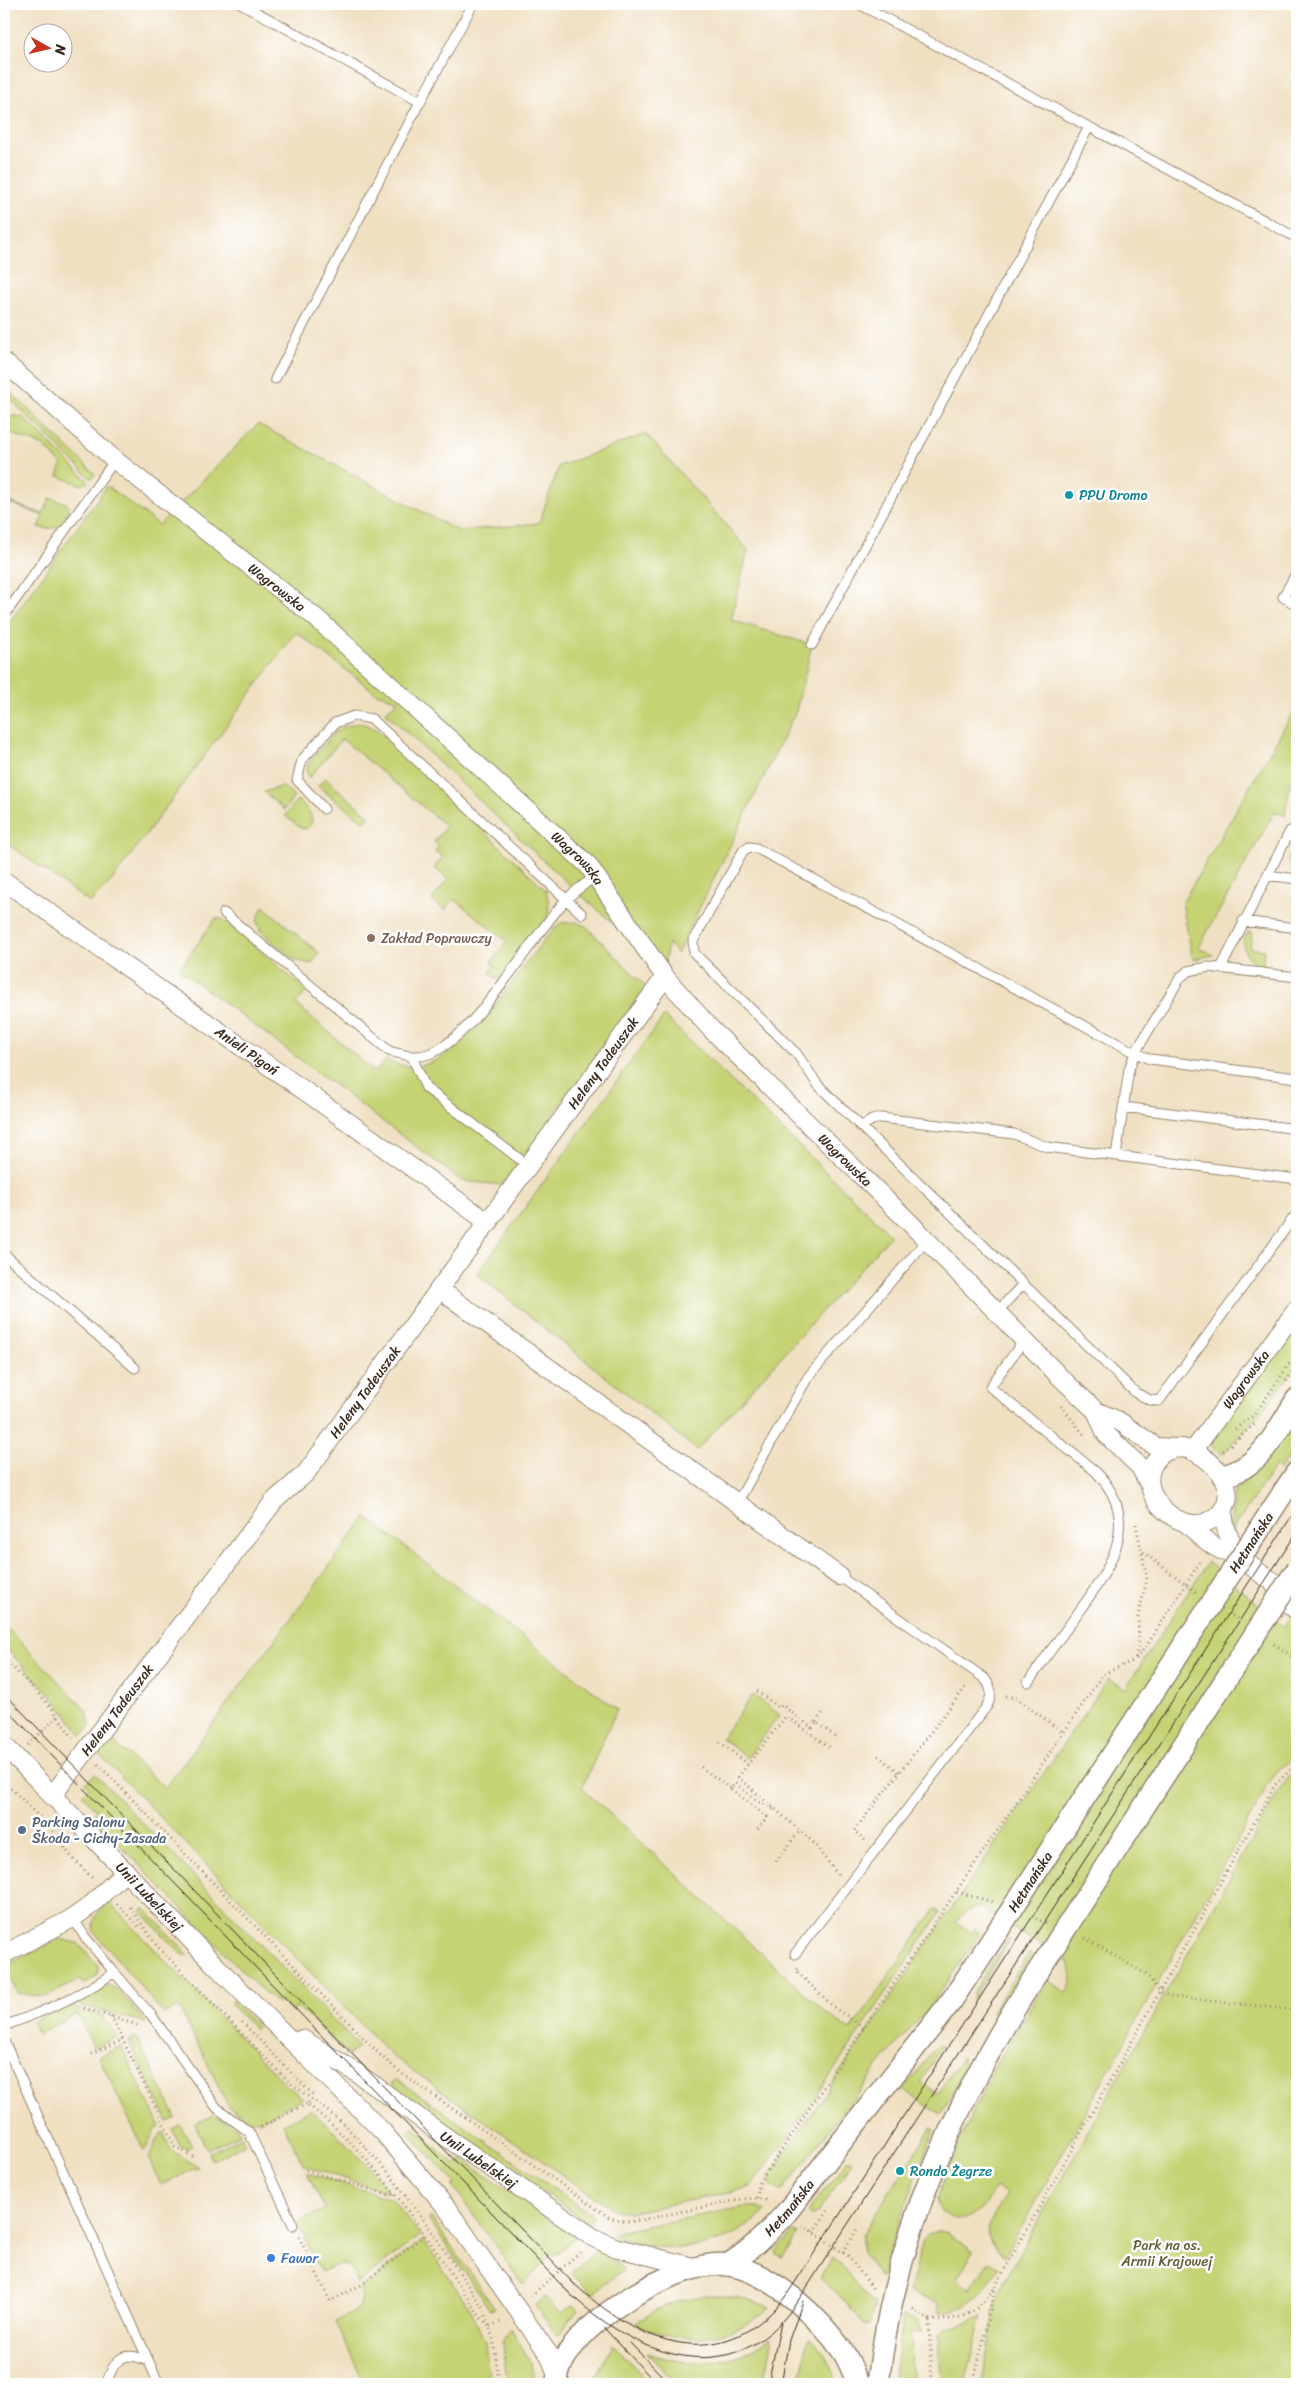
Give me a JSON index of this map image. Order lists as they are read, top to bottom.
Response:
{
  "streets": {
    "street": [
      "Wagrowska",
      "Anieli Pigoń",
      "Heleny Tadeuszak",
      "Hetmańska",
      "Unii Lubelskiej"
    ]
  },
  "crossings": [
    ["Wagrowska", "Heleny Tadeuszak"],
    ["Anieli Pigoń", "Heleny Tadeuszak"],
    ["Heleny Tadeuszak", "Unii Lubelskiej"]
  ],
  "parks": ["Park na os. Armii Krajowej"],
  "places": [
    "PPU Dromo",
    "Zakład Poprawczy",
    "Parking Salonu Škoda - Cichy-Zasada",
    "Rondo Żegrze",
    "Fawor"
  ],
  "north": "right"
}
